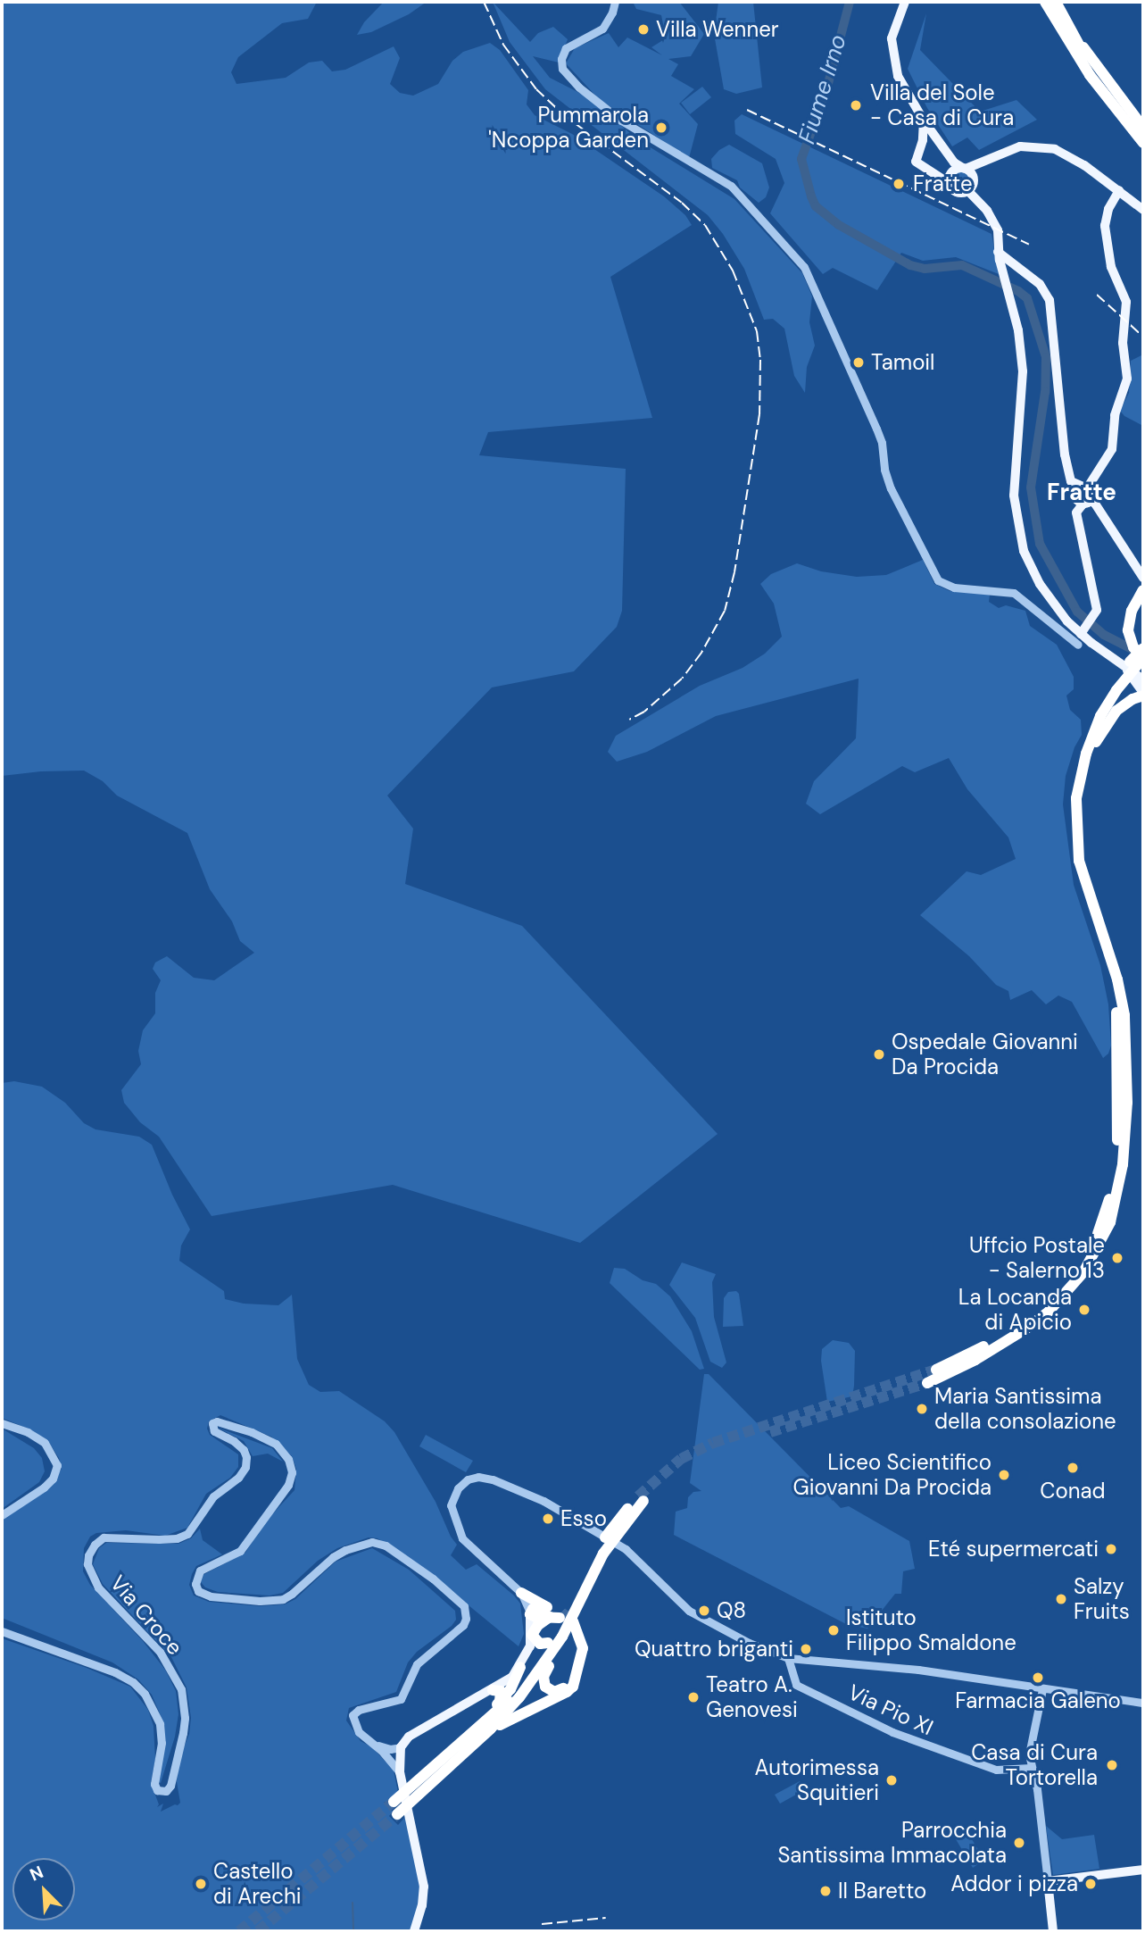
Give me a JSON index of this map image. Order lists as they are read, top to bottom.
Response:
{
  "streets": {
    "street": ["Via Croce", "Via Pio XI"]
  },
  "districts": ["Fratte"],
  "water": ["Fiume Irno"],
  "places": [
    "Villa Wenner",
    "Villa del Sole - Casa di Cura",
    "Pummarola 'Ncoppa Garden",
    "Fratte",
    "Tamoil",
    "Ospedale Giovanni Da Procida",
    "Uffcio Postale - Salerno 13",
    "La Locanda di Apicio",
    "Maria Santissima della consolazione",
    "Conad",
    "Liceo Scientifico Giovanni Da Procida",
    "Esso",
    "Eté supermercati",
    "Salzy Fruits",
    "Q8",
    "Istituto Filippo Smaldone",
    "Quattro briganti",
    "Farmacia Galeno",
    "Teatro A. Genovesi",
    "Casa di Cura Tortorella",
    "Autorimessa Squitieri",
    "Parrocchia Santissima Immacolata",
    "Castello di Arechi",
    "Addor i pizza",
    "Il Baretto"
  ],
  "north": "top left"
}
